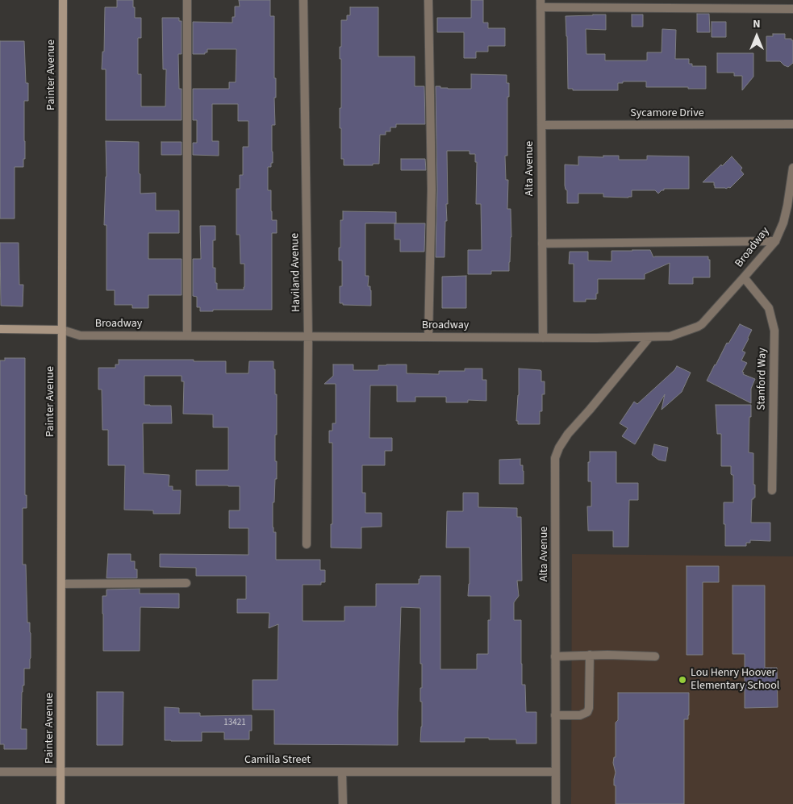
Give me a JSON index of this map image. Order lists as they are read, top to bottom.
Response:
{
  "streets": {
    "street": [
      "Painter Avenue",
      "Sycamore Drive",
      "Alta Avenue",
      "Broadway",
      "Haviland Avenue",
      "Stanford Way",
      "Camilla Street"
    ]
  },
  "crossings": [
    ["Painter Avenue", "Broadway"],
    ["Painter Avenue", "Camilla Street"],
    ["Sycamore Drive", "Alta Avenue"],
    ["Alta Avenue", "Broadway"],
    ["Alta Avenue", "Camilla Street"],
    ["Broadway", "Haviland Avenue"],
    ["Broadway", "Stanford Way"]
  ],
  "places": ["Lou Henry Hoover Elementary School"],
  "house_numbers": ["13421"],
  "north": "top"
}
